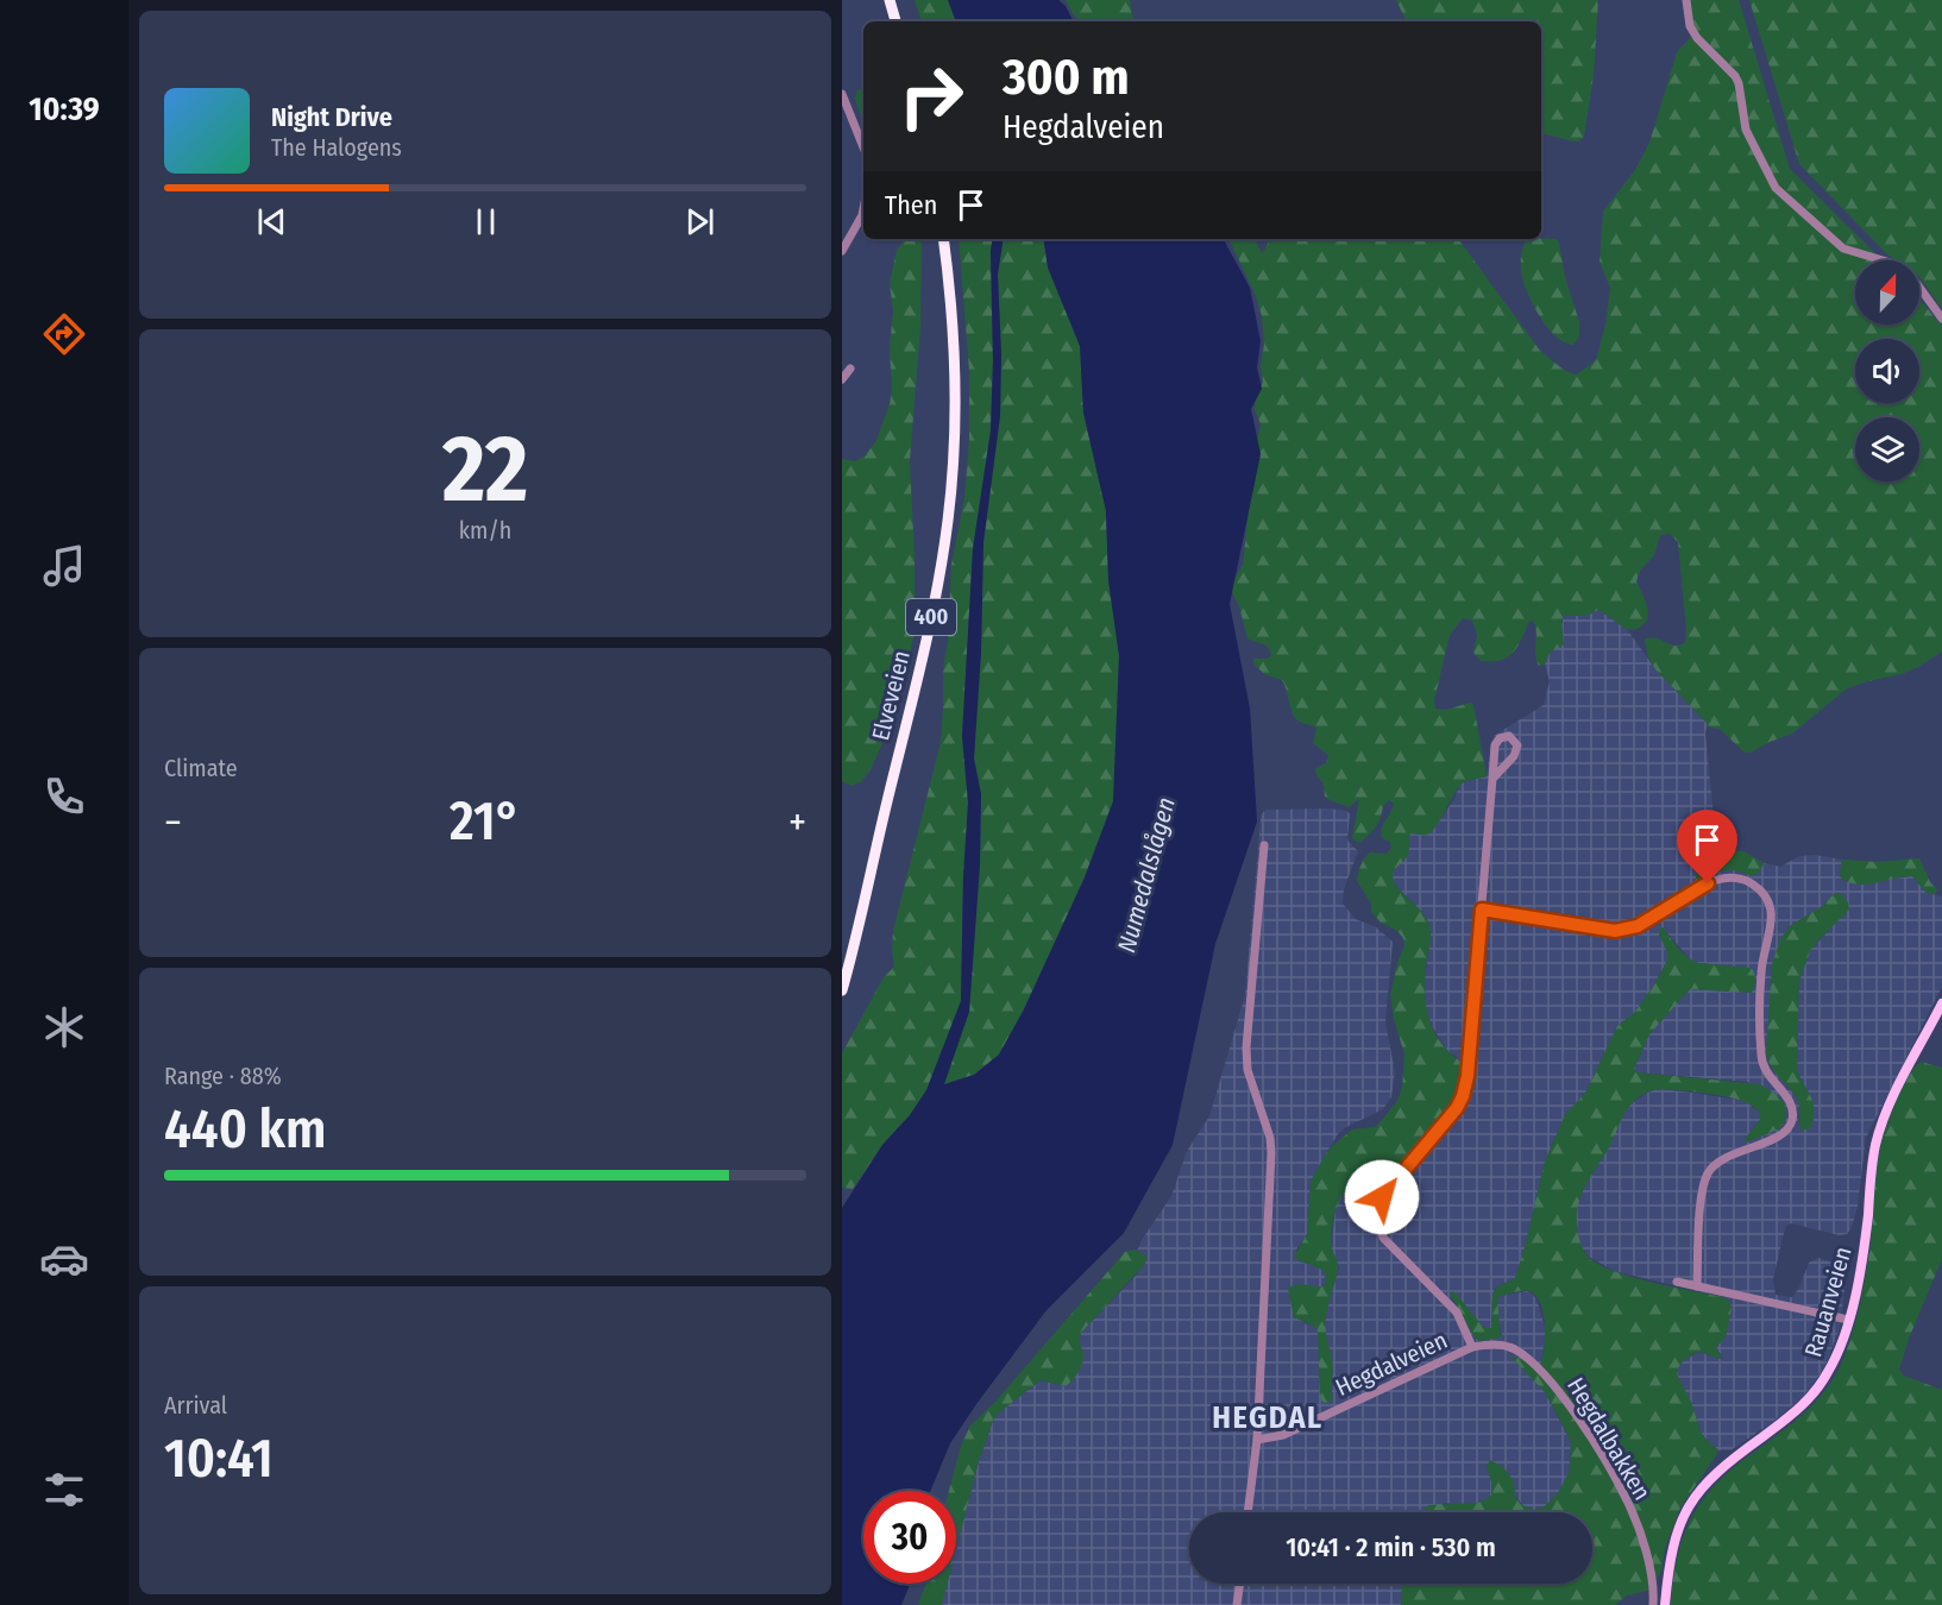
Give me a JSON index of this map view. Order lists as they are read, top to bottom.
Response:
{
  "streets": {
    "highway": ["400", "Elveveien"],
    "main road": ["Rauanveien"],
    "street": ["Hegdalveien", "Hegdalbakken"]
  },
  "crossings": [
    ["Hegdalveien", "Hegdalbakken"]
  ],
  "districts": ["HEGDAL"],
  "water": ["Numedalslågen"],
  "north": "top",
  "page": {
    "tabs": "10:39",
    "turn": ["300 m", "Hegdalveien"],
    "song": ["Night Drive", "The Halogens"],
    "then": "Then",
    "tile": [
      ["22", "km/h"],
      "Climate",
      ["Range · 88%", "440 km"],
      ["Arrival", "10:41"]
    ],
    "heat": ["−", "21°", "+"],
    "limit": "30",
    "trip": "10:41 · 2 min · 530 m"
  }
}
